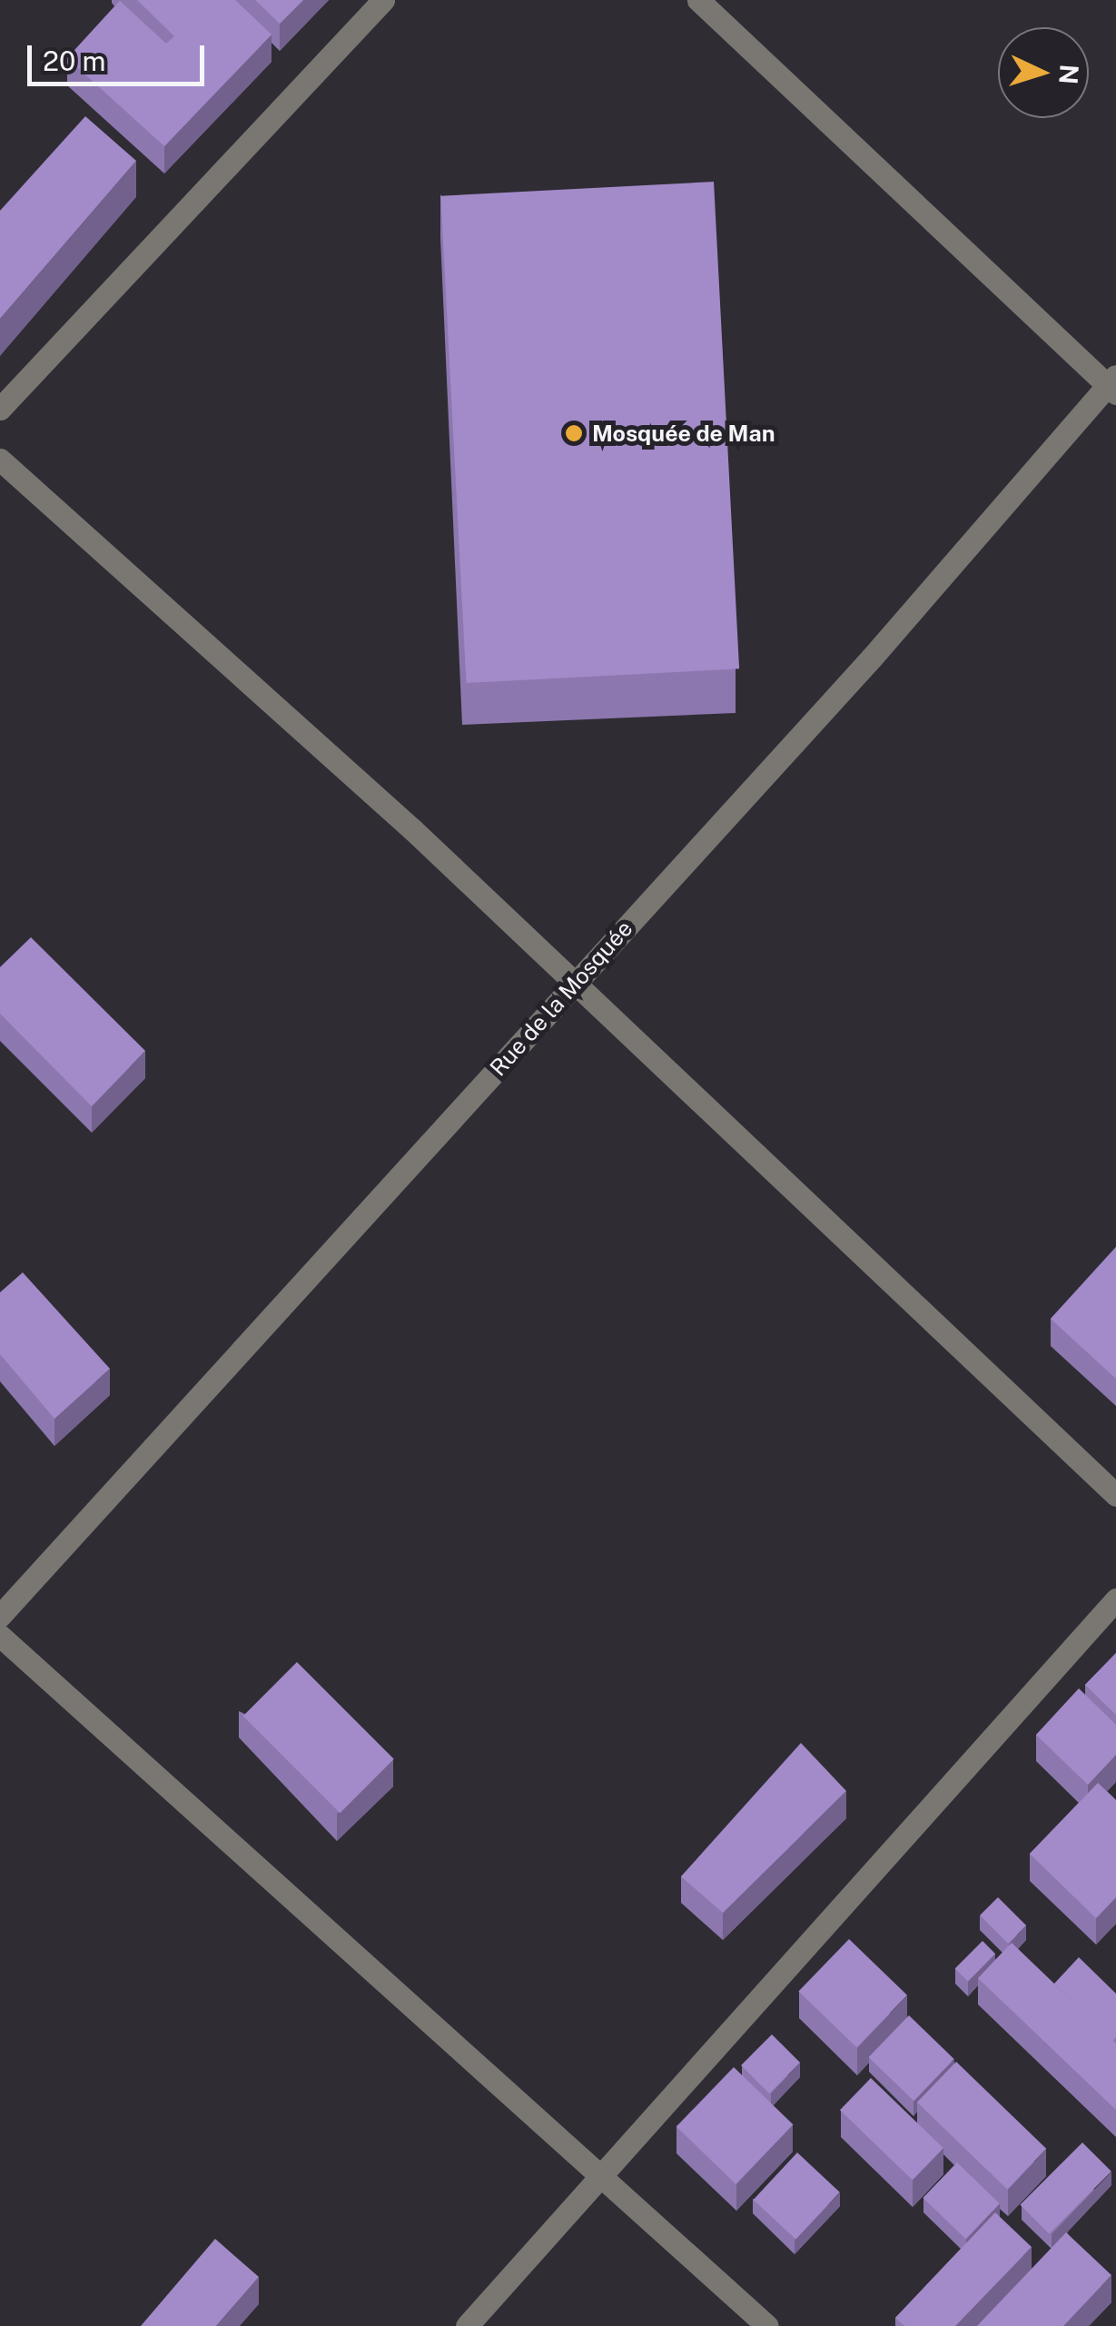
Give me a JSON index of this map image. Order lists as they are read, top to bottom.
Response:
{
  "streets": {
    "street": ["Rue de la Mosquée"]
  },
  "places": ["Mosquée de Man"],
  "scale_bar": "20 m",
  "north": "right"
}
